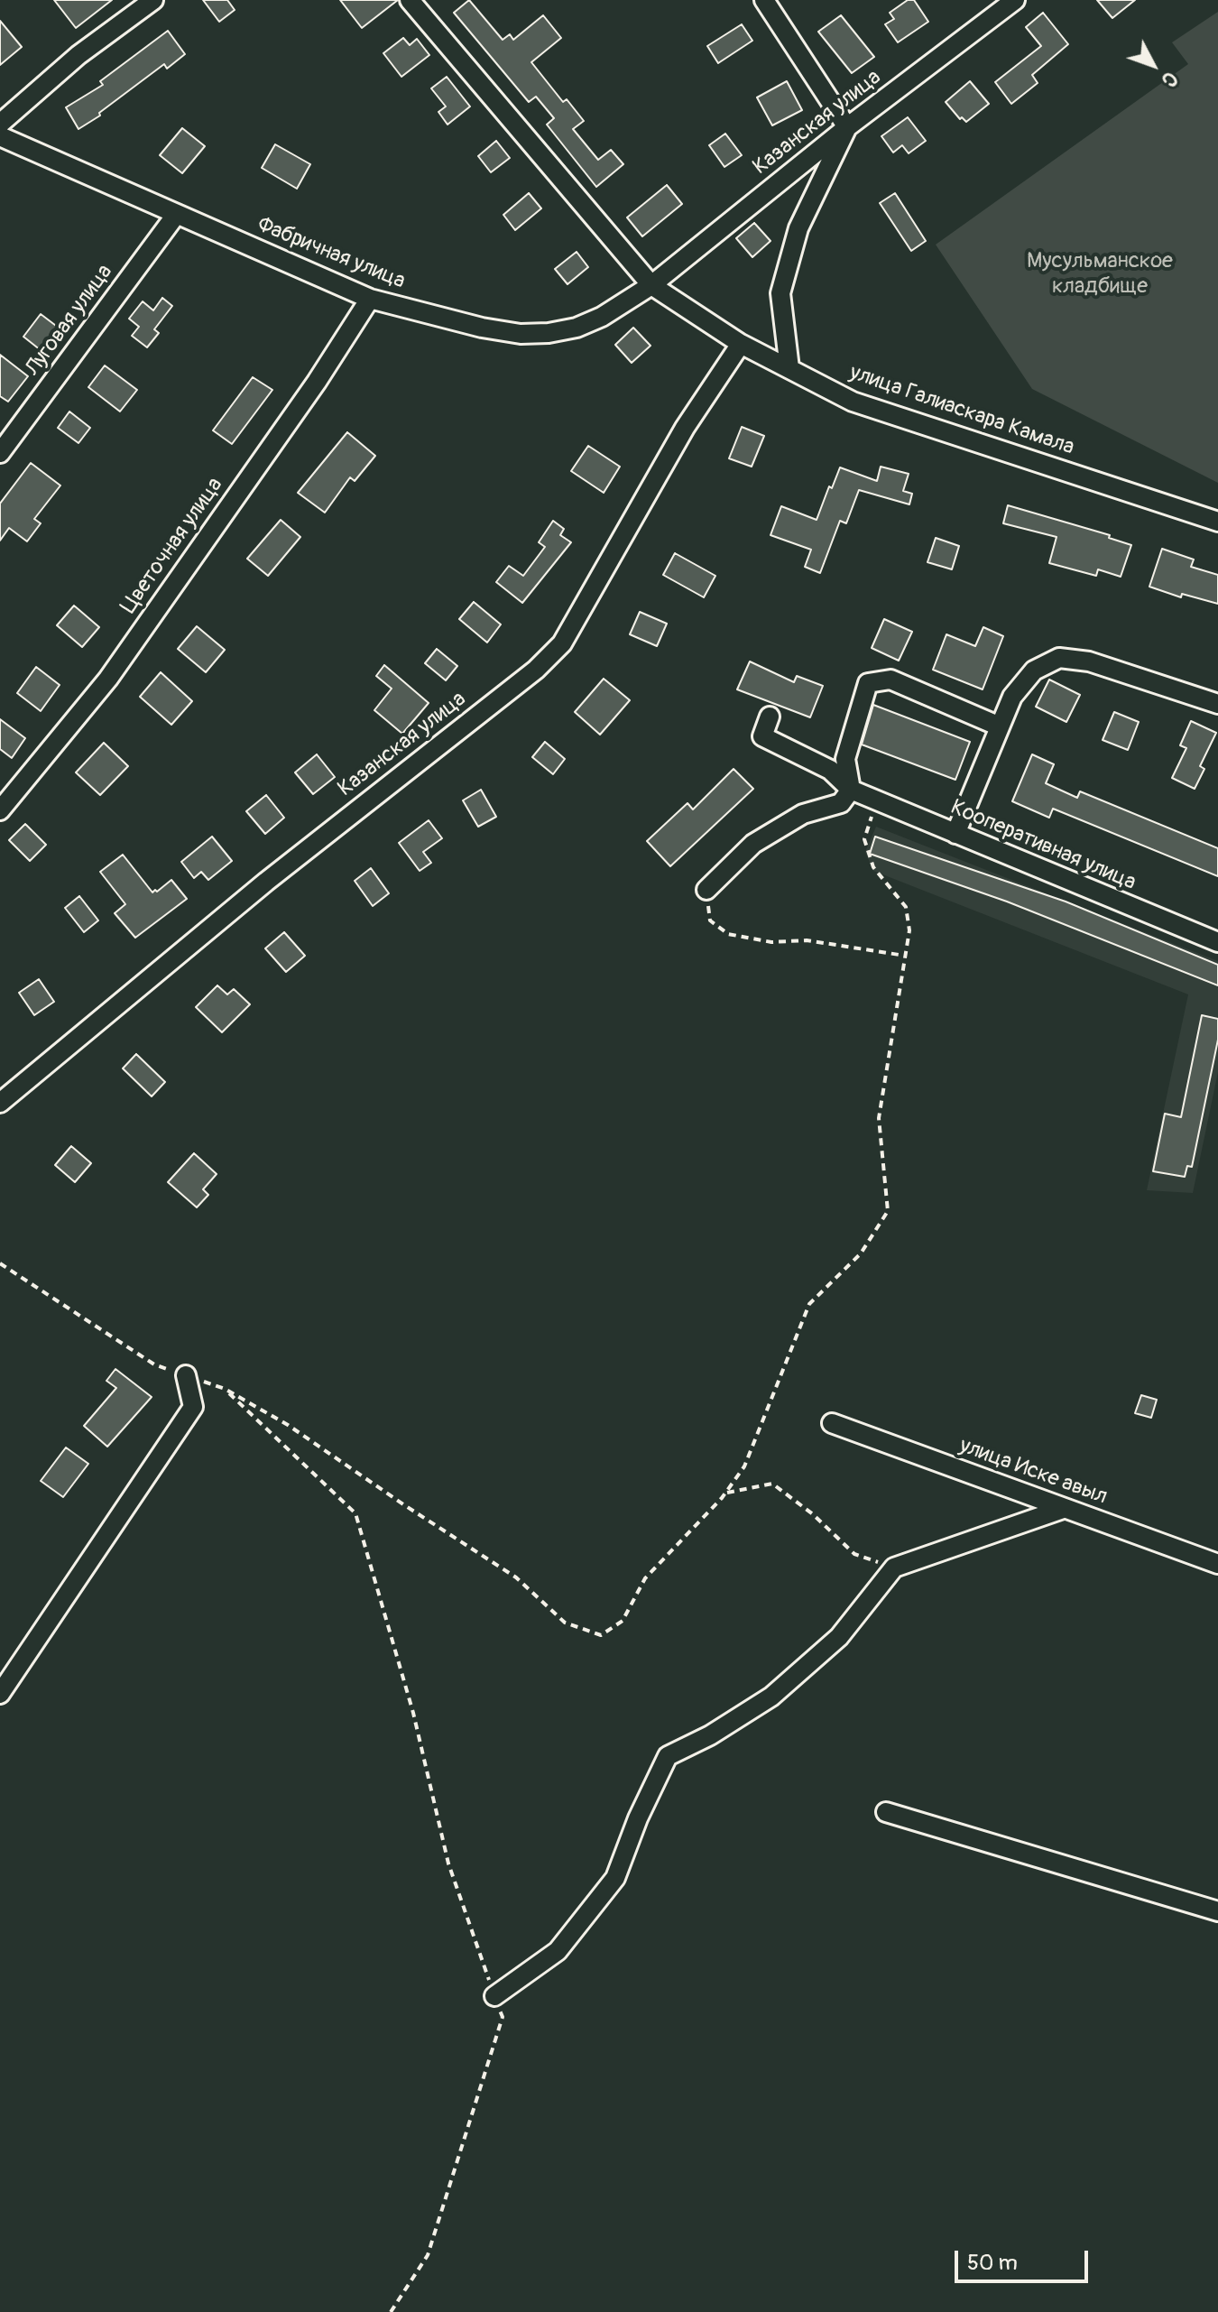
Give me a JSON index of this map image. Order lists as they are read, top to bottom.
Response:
{
  "streets": {
    "street": [
      "Казанская улица",
      "Фабричная улица",
      "Луговая улица",
      "улица Галиаскара Камала",
      "Цветочная улица",
      "Кооперативная улица",
      "улица Иске авыл"
    ]
  },
  "crossings": [
    ["Казанская улица", "Фабричная улица"],
    ["Казанская улица", "улица Галиаскара Камала"],
    ["Фабричная улица", "Луговая улица"],
    ["Фабричная улица", "улица Галиаскара Камала"],
    ["Фабричная улица", "Цветочная улица"]
  ],
  "parks": ["Мусульманское кладбище"],
  "scale_bar": "50 m",
  "north": "bottom right"
}
